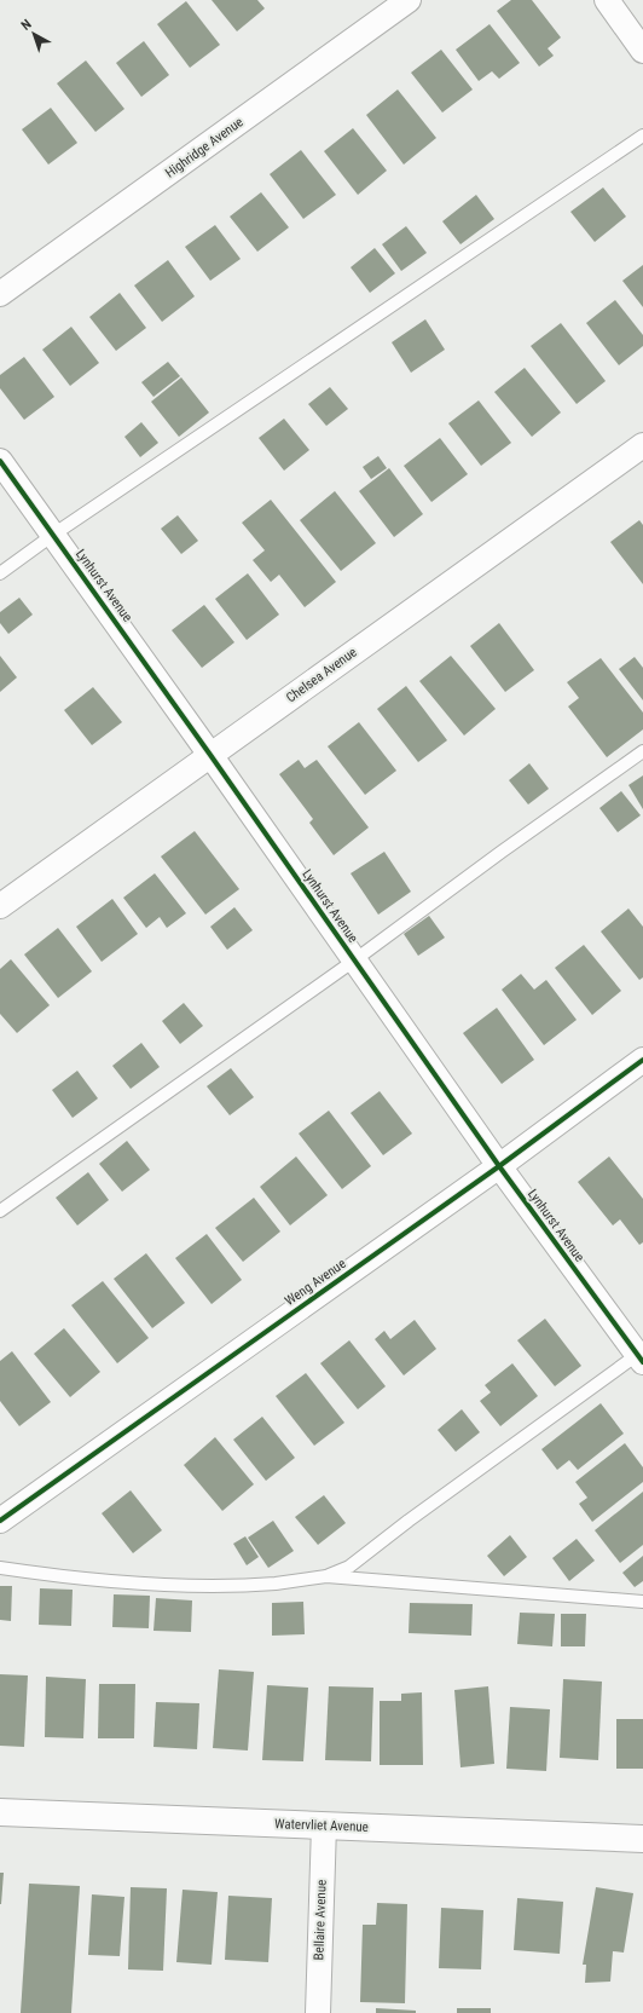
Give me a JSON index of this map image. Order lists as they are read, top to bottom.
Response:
{
  "streets": {
    "street": [
      "Highridge Avenue",
      "Lynhurst Avenue",
      "Chelsea Avenue",
      "Weng Avenue",
      "Watervliet Avenue",
      "Bellaire Avenue"
    ]
  },
  "crossings": [
    ["Lynhurst Avenue", "Chelsea Avenue"],
    ["Lynhurst Avenue", "Weng Avenue"],
    ["Watervliet Avenue", "Bellaire Avenue"]
  ],
  "north": "top left"
}
